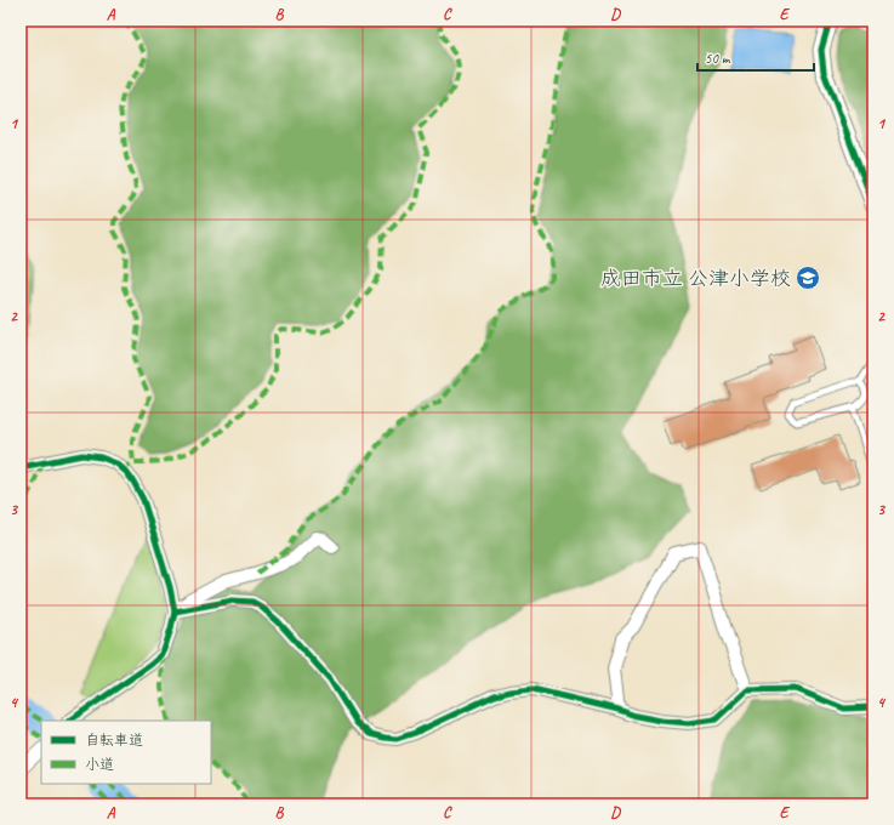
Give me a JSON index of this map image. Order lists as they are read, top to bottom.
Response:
{
  "places": {
    "school or university": ["成田市立 公津小学校"]
  },
  "legend": ["自転車道", "小道"],
  "scale_bar": "50 m",
  "grid": {
    "columns": [
      "A",
      "B",
      "C",
      "D",
      "E"
    ],
    "rows": [
      "1",
      "2",
      "3",
      "4"
    ]
  }
}
